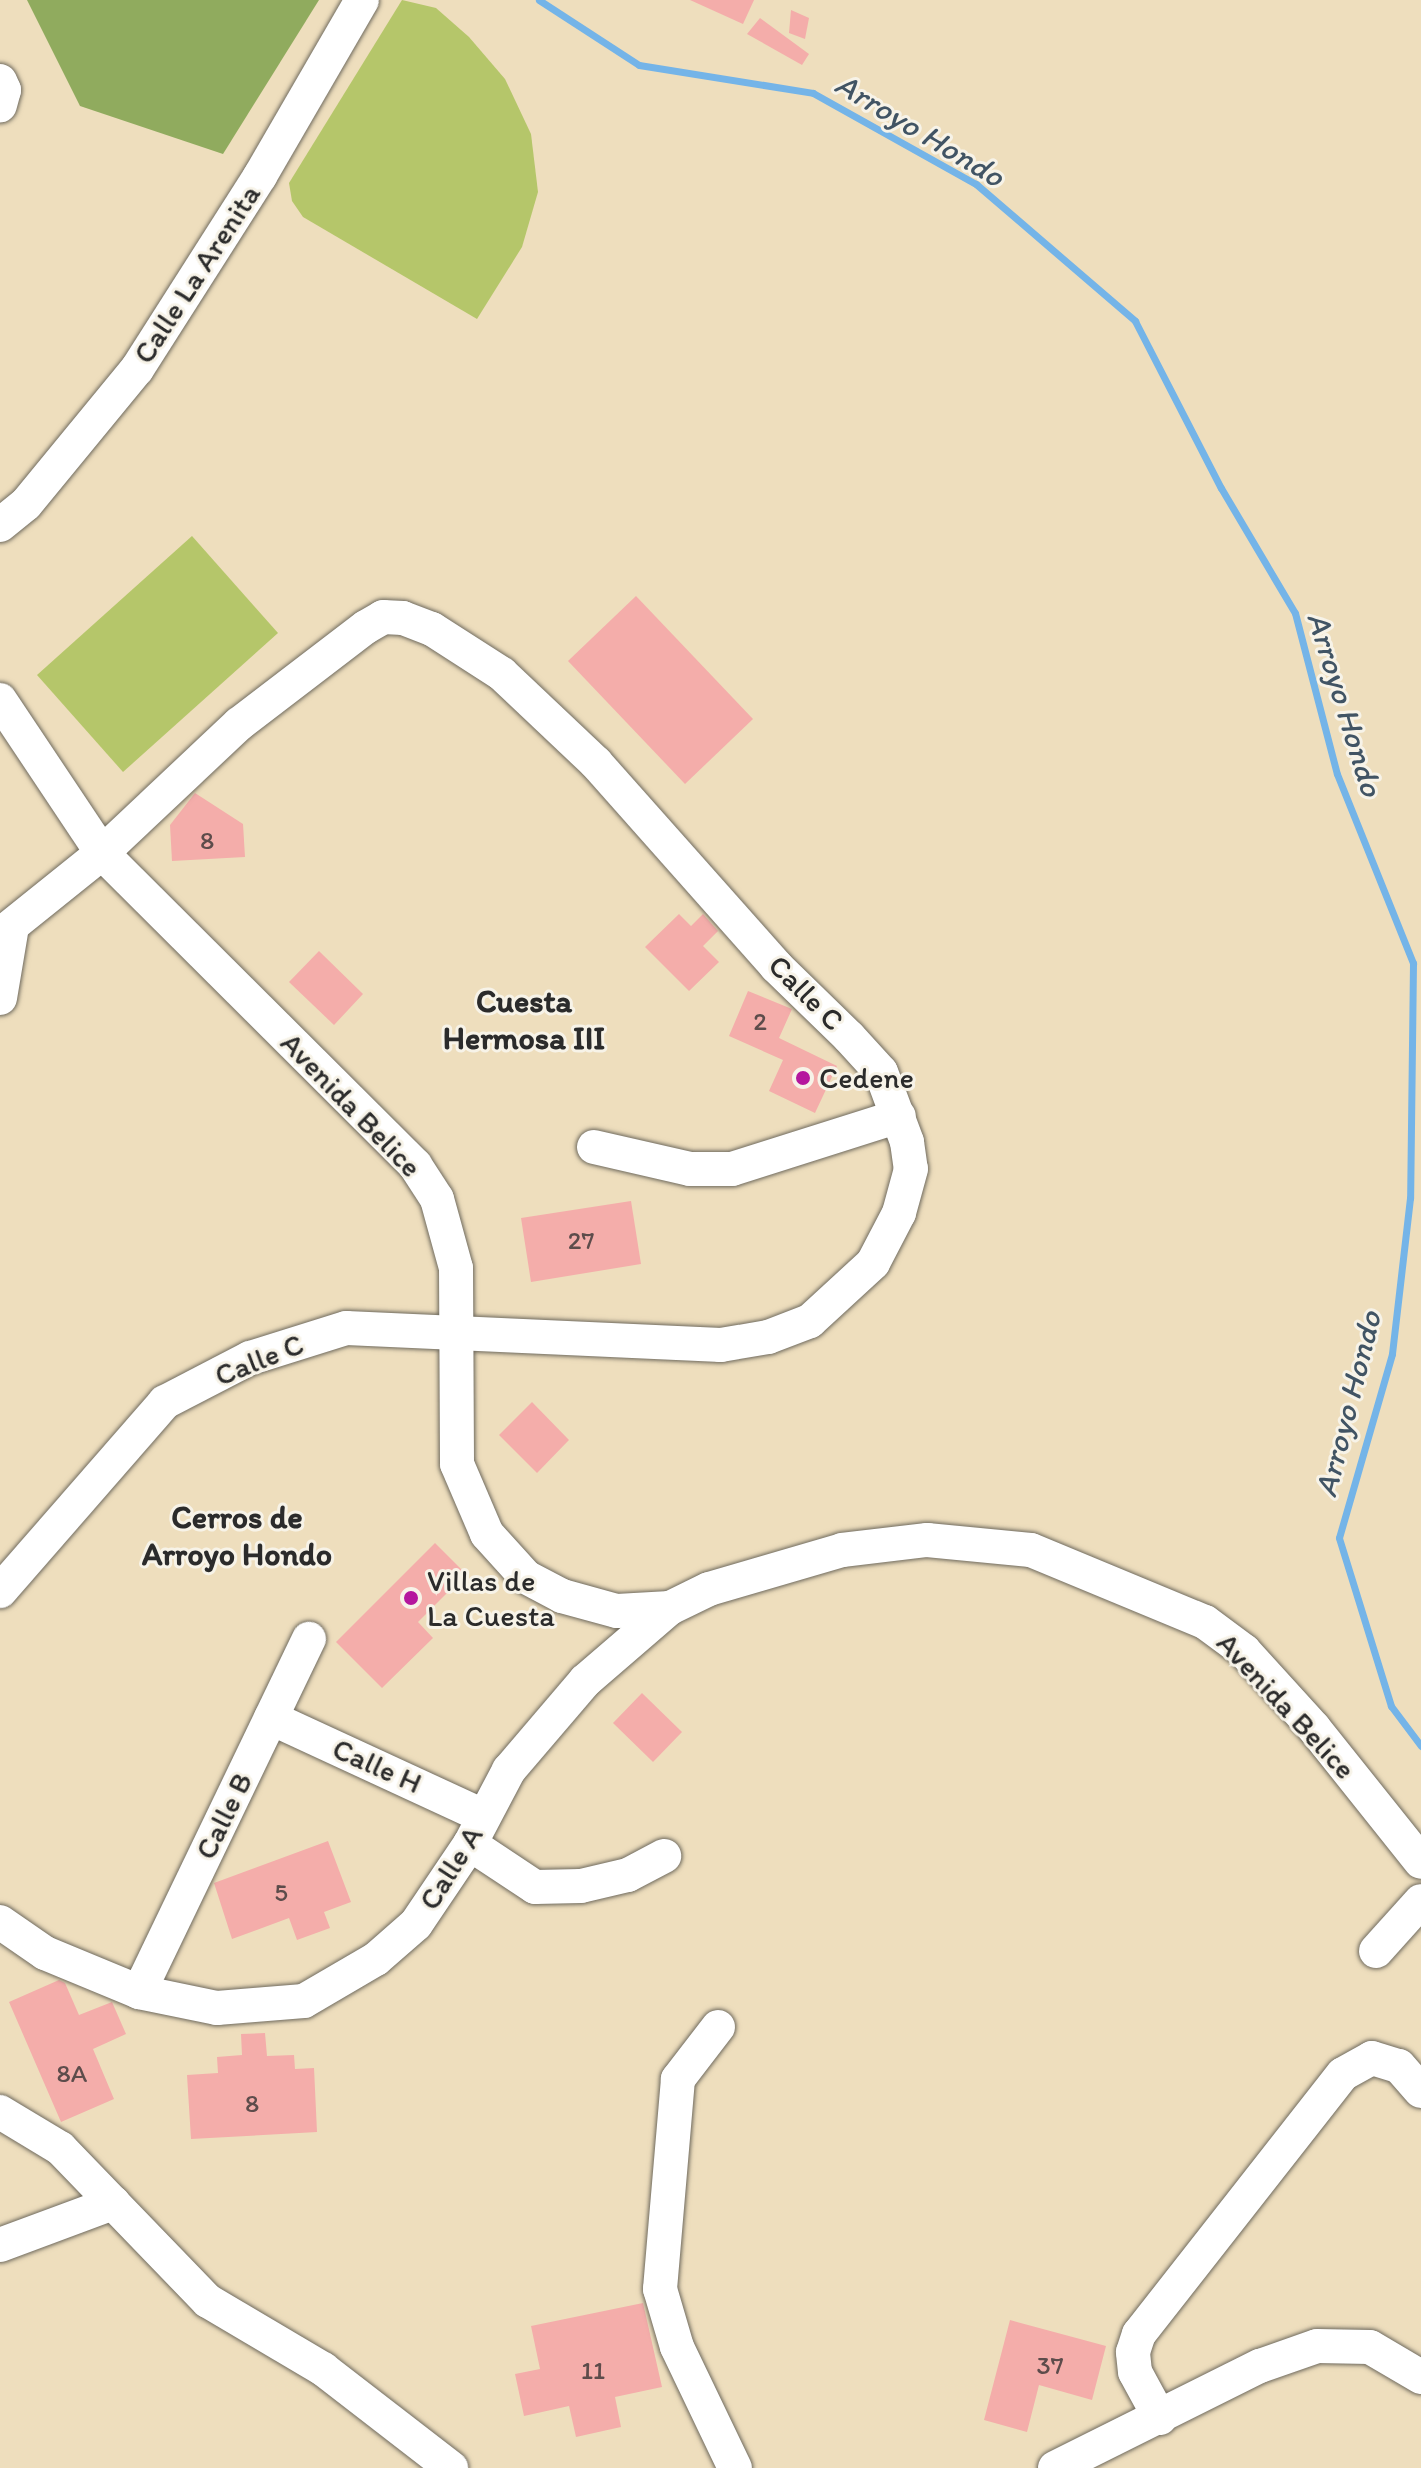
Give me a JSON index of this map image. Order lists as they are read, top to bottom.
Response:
{
  "streets": {
    "street": [
      "Calle La Arenita",
      "Calle C",
      "Avenida Belice",
      "Calle H",
      "Calle B",
      "Calle A"
    ]
  },
  "crossings": [
    ["Calle C", "Avenida Belice"],
    ["Avenida Belice", "Calle A"],
    ["Calle H", "Calle B"],
    ["Calle H", "Calle A"],
    ["Calle B", "Calle A"]
  ],
  "districts": ["Cuesta Hermosa III", "Cerros de Arroyo Hondo"],
  "water": ["Arroyo Hondo"],
  "places": ["Cedene", "Villas de La Cuesta"],
  "house_numbers": [
    "8",
    "2",
    "27",
    "5",
    "8A",
    "8",
    "37",
    "11"
  ]
}
